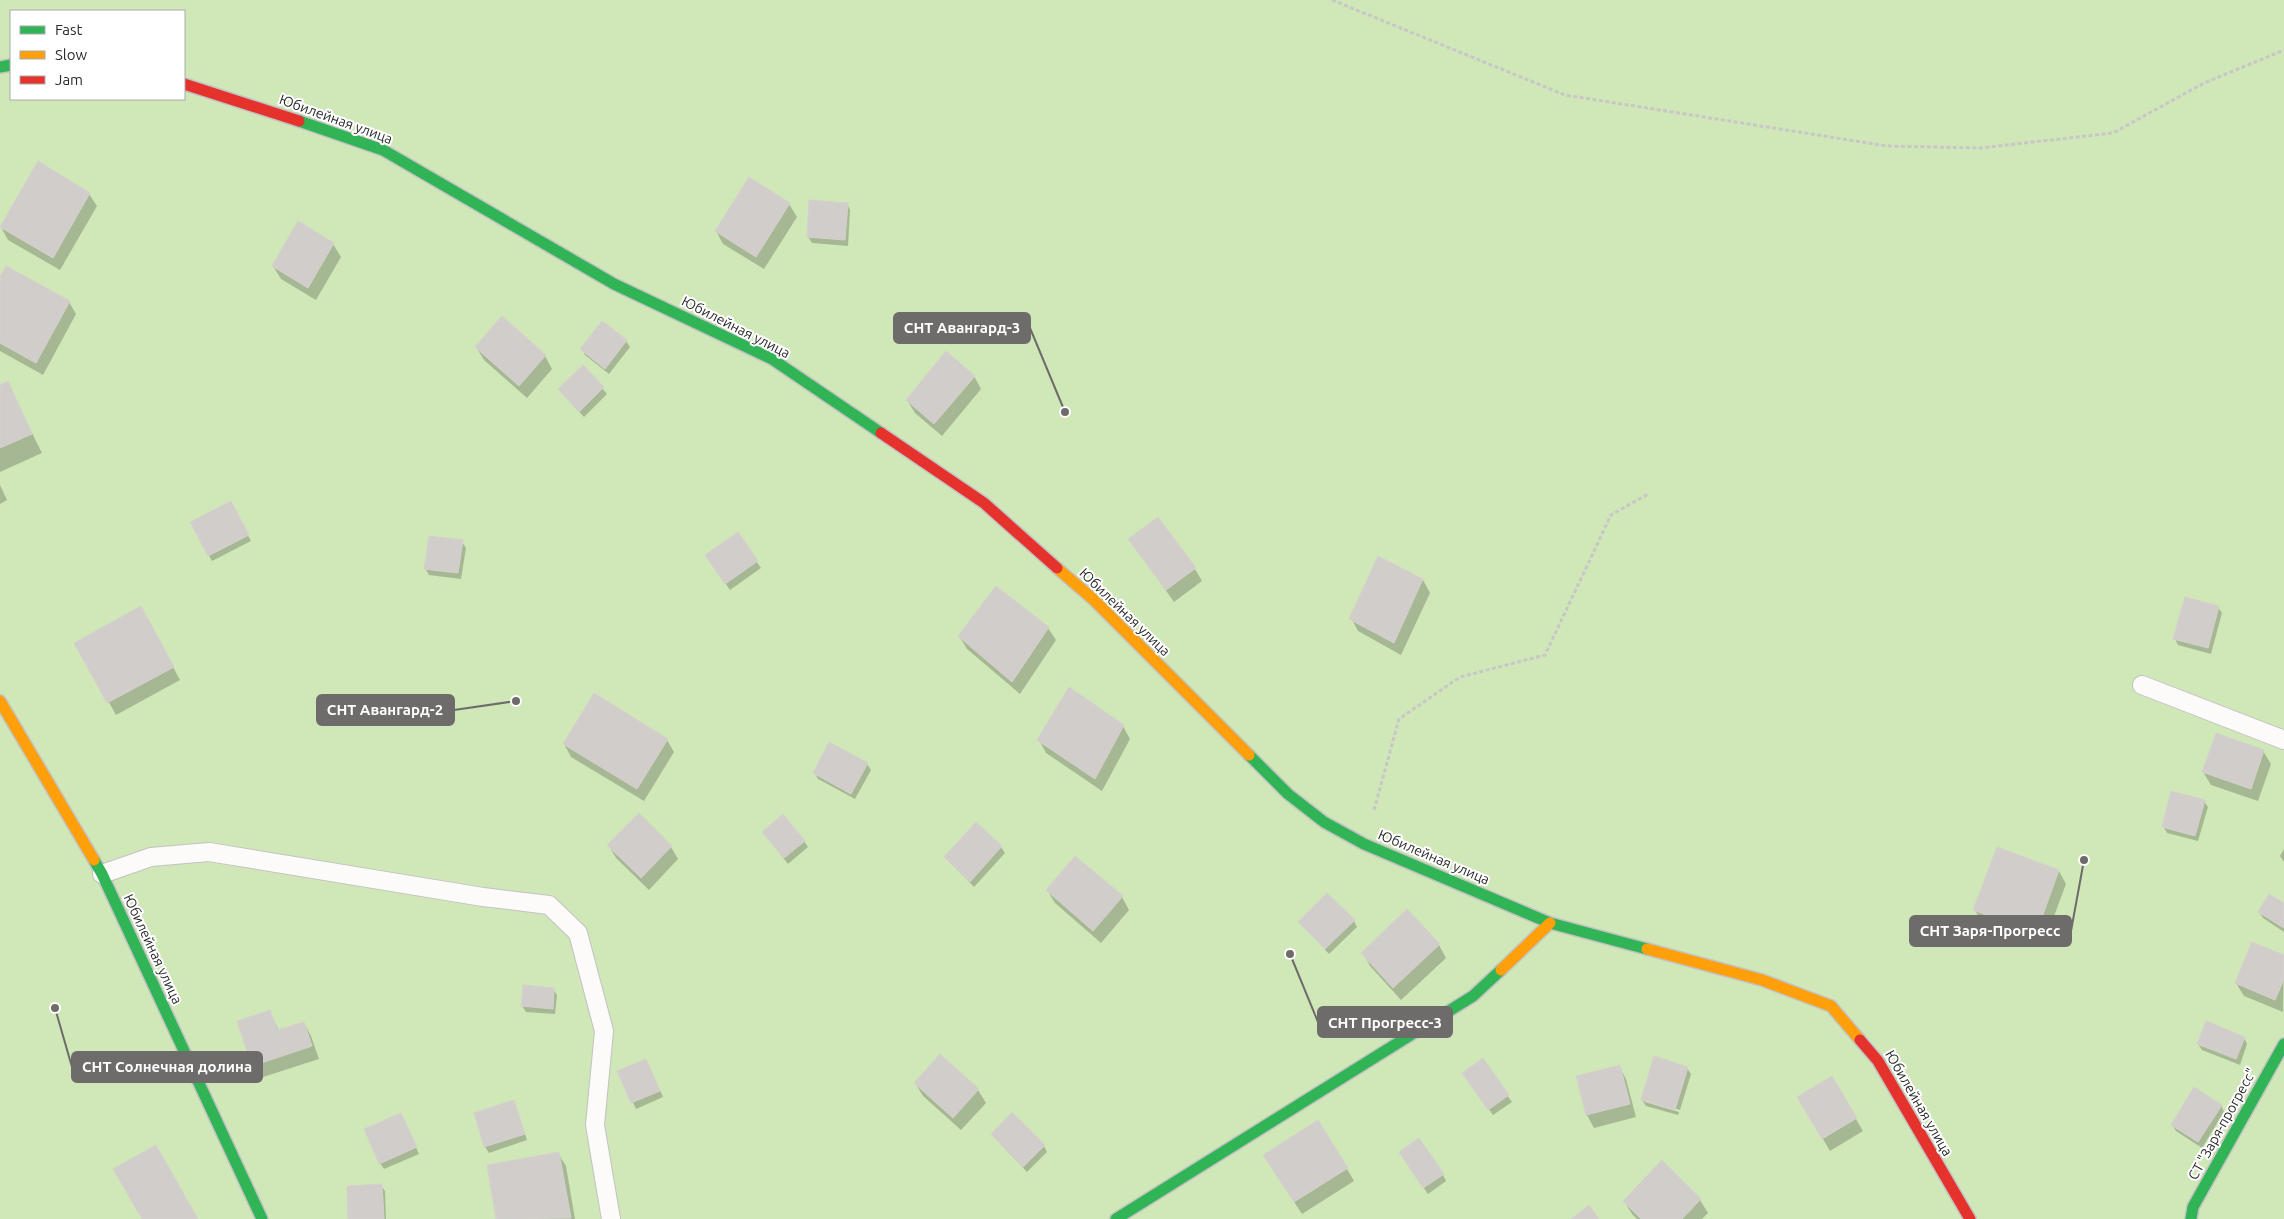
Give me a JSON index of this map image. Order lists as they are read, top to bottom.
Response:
{
  "streets": {
    "street": ["Юбилейная улица", "СТ \"Заря-прогресс\""]
  },
  "places": [
    "СНТ Авангард-3",
    "СНТ Авангард-2",
    "СНТ Заря-Прогресс",
    "СНТ Прогресс-3",
    "СНТ Солнечная долина"
  ],
  "legend": ["Fast", "Slow", "Jam"]
}
